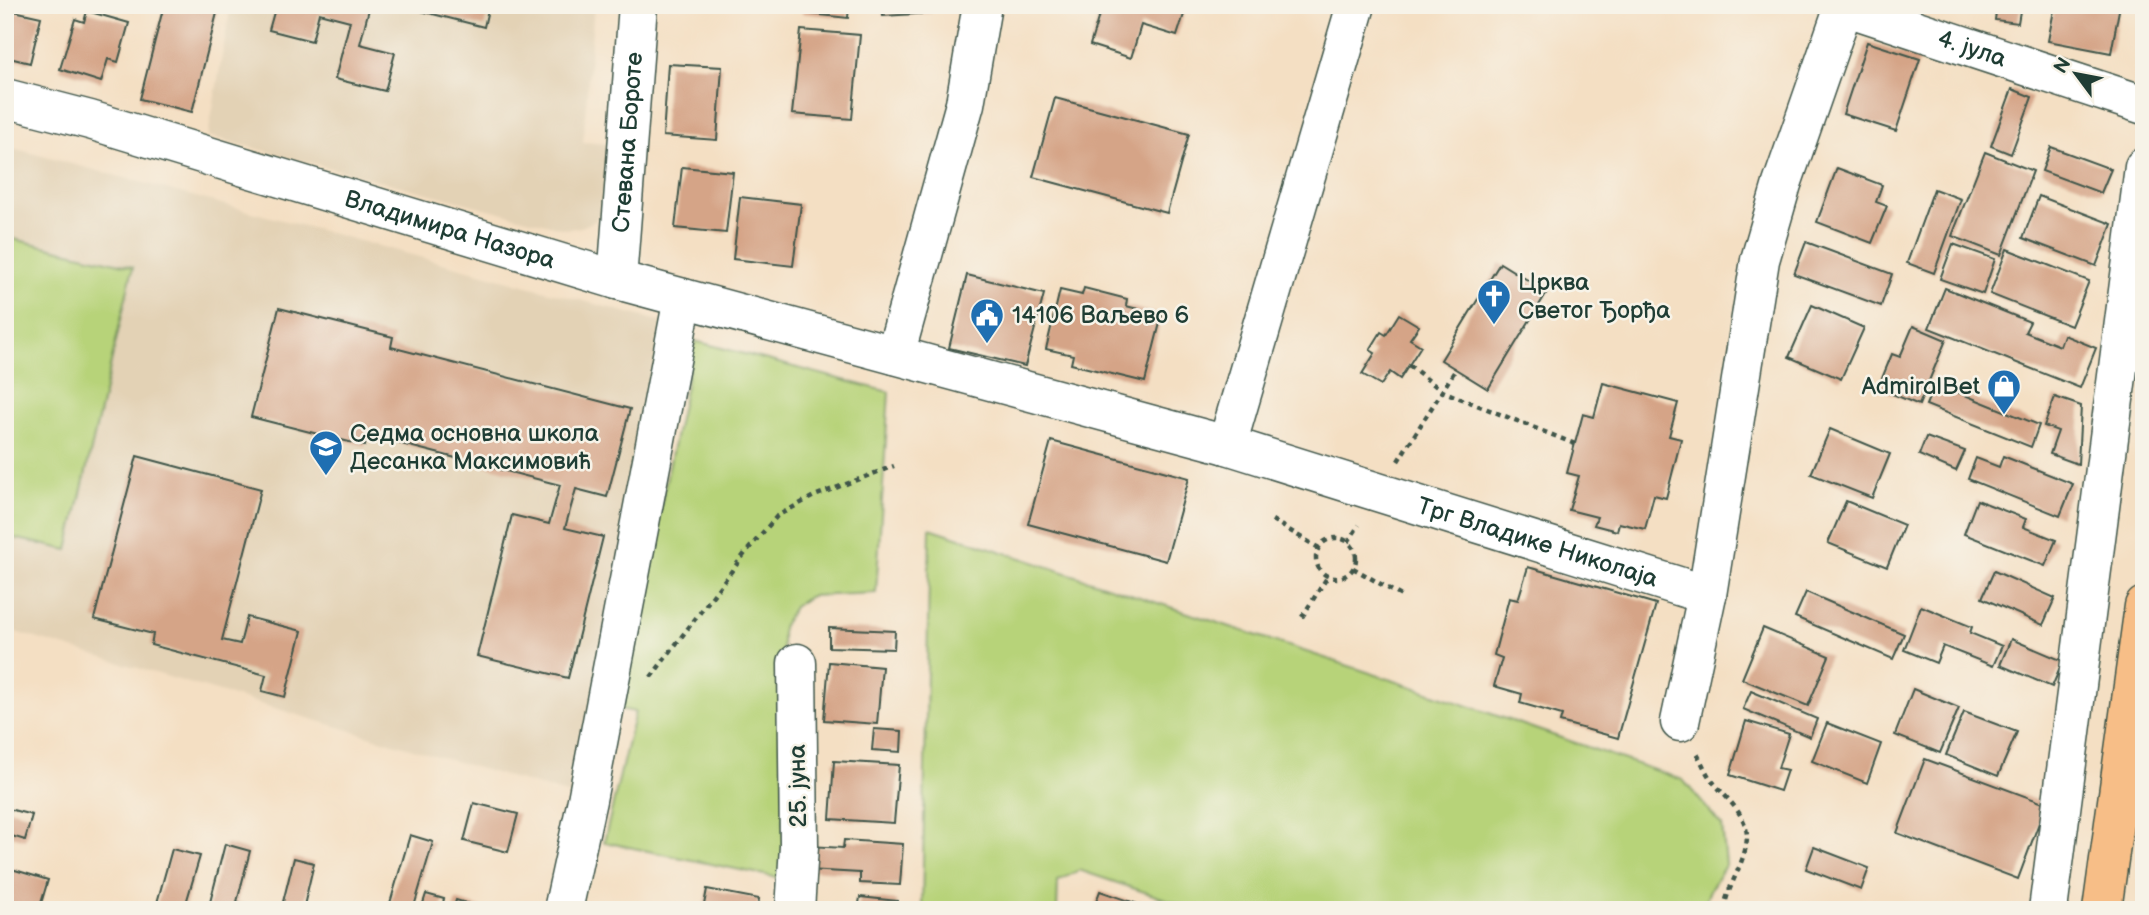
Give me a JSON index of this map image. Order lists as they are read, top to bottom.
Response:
{
  "streets": {
    "street": [
      "4. јула",
      "Стевана Бороте",
      "Владимира Назора",
      "Трг Владике Николаја",
      "25. јуна"
    ]
  },
  "crossings": [
    ["Стевана Бороте", "Владимира Назора"],
    ["Владимира Назора", "Трг Владике Николаја"]
  ],
  "places": {
    "church": ["Црква Светог Ђорђа"],
    "public building": ["14106 Ваљево 6"],
    "shop": ["AdmiralBet"],
    "school or university": ["Седма основна школа Десанка Максимовић"]
  },
  "north": "top left"
}
